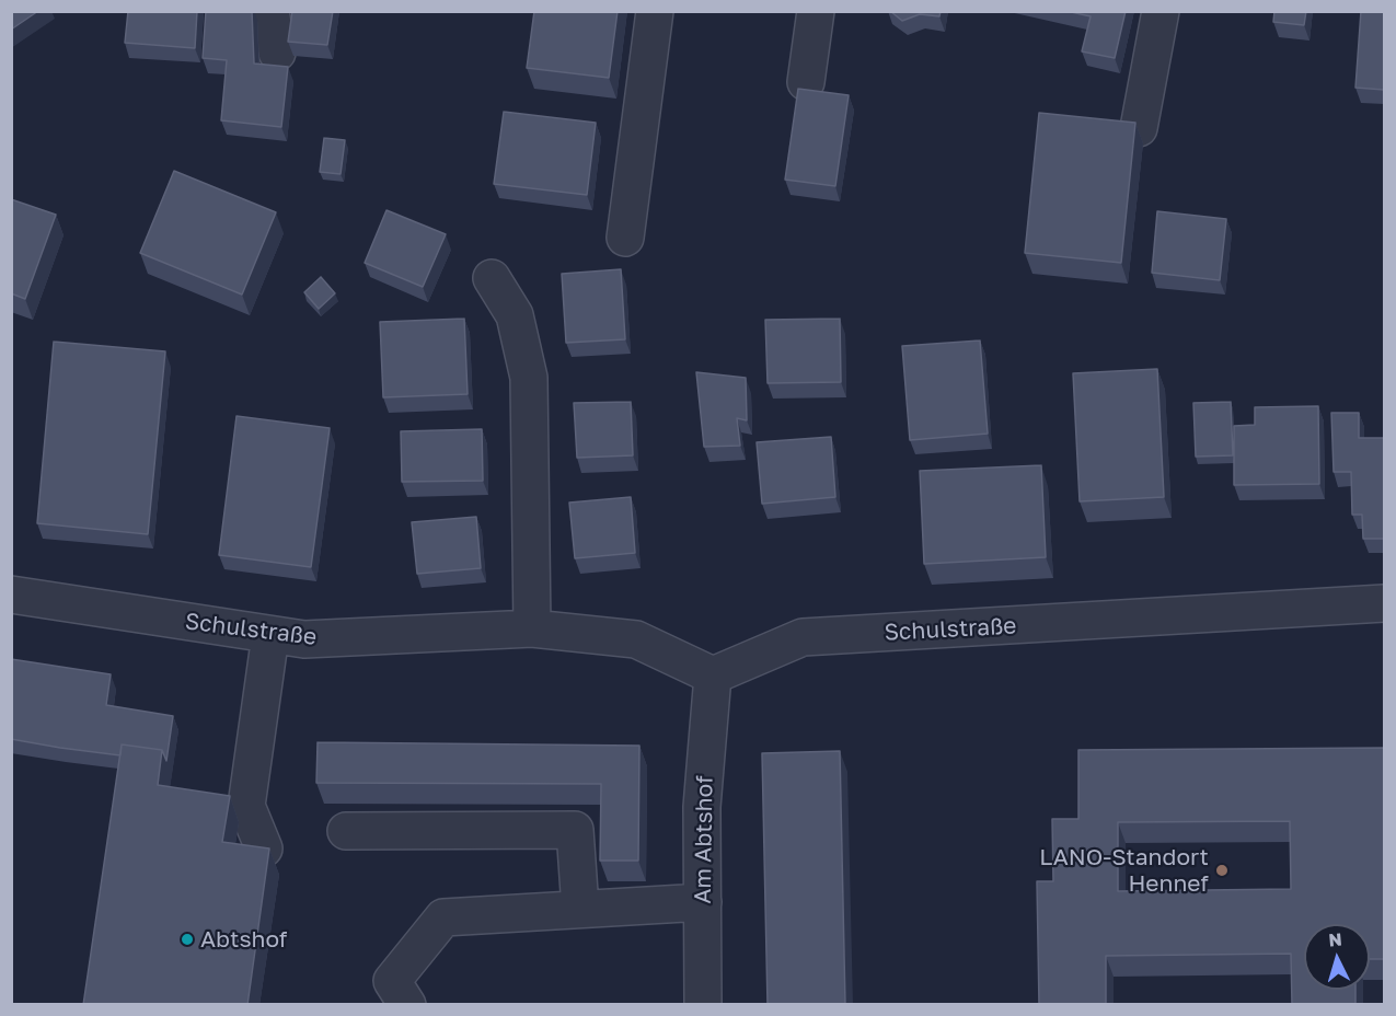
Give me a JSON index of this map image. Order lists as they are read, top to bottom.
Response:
{
  "streets": {
    "street": ["Schulstraße", "Am Abtshof"]
  },
  "crossings": [
    ["Schulstraße", "Am Abtshof"]
  ],
  "places": ["LANO-Standort Hennef", "Abtshof"],
  "north": "top"
}
